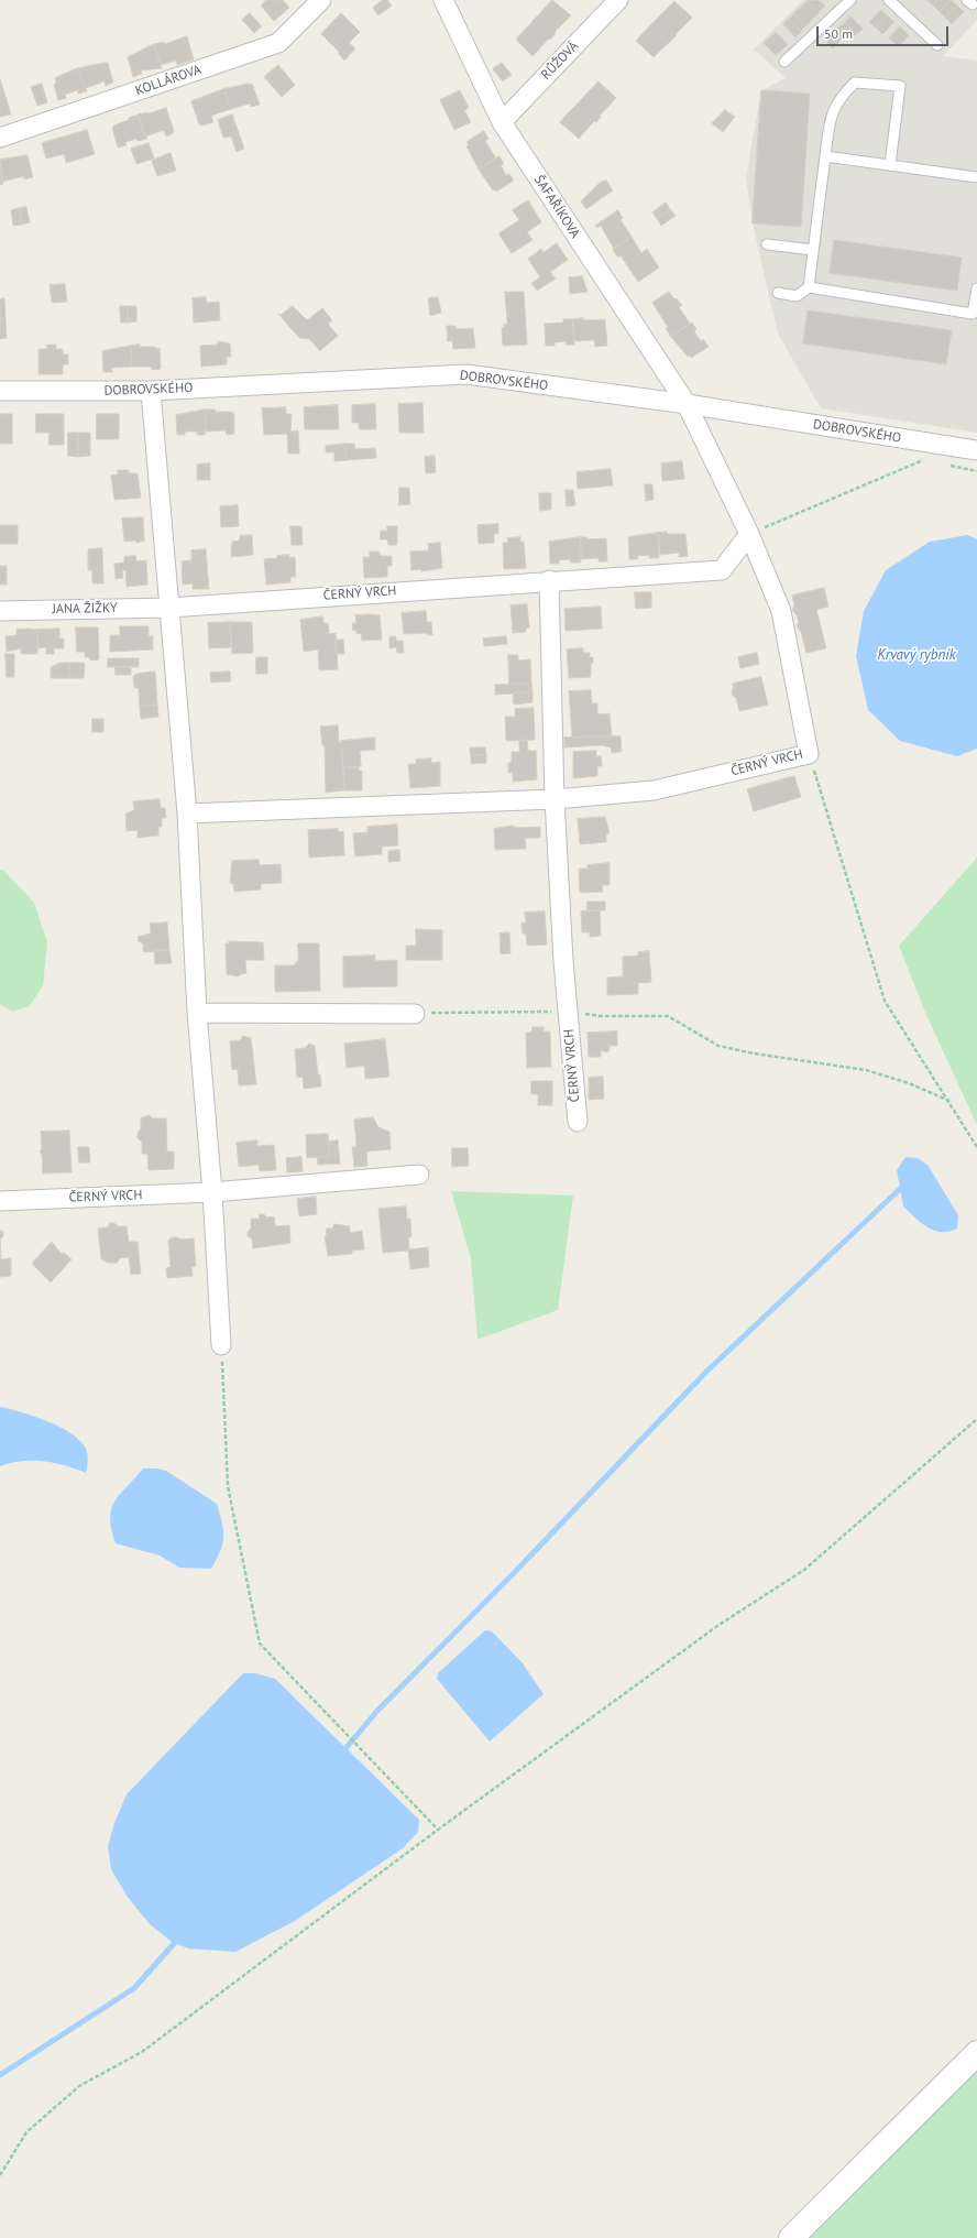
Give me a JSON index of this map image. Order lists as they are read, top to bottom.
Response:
{
  "streets": {
    "street": [
      "RŮŽOVÁ",
      "KOLLÁROVA",
      "ŠAFAŘÍKOVA",
      "DOBROVSKÉHO",
      "ČERNÝ VRCH",
      "JANA ŽIŽKY"
    ]
  },
  "crossings": [
    ["RŮŽOVÁ", "ŠAFAŘÍKOVA"],
    ["ŠAFAŘÍKOVA", "DOBROVSKÉHO"],
    ["ŠAFAŘÍKOVA", "ČERNÝ VRCH"],
    ["DOBROVSKÉHO", "ČERNÝ VRCH"],
    ["ČERNÝ VRCH", "JANA ŽIŽKY"]
  ],
  "water": ["Krvavý rybník"],
  "scale_bar": "50 m"
}
